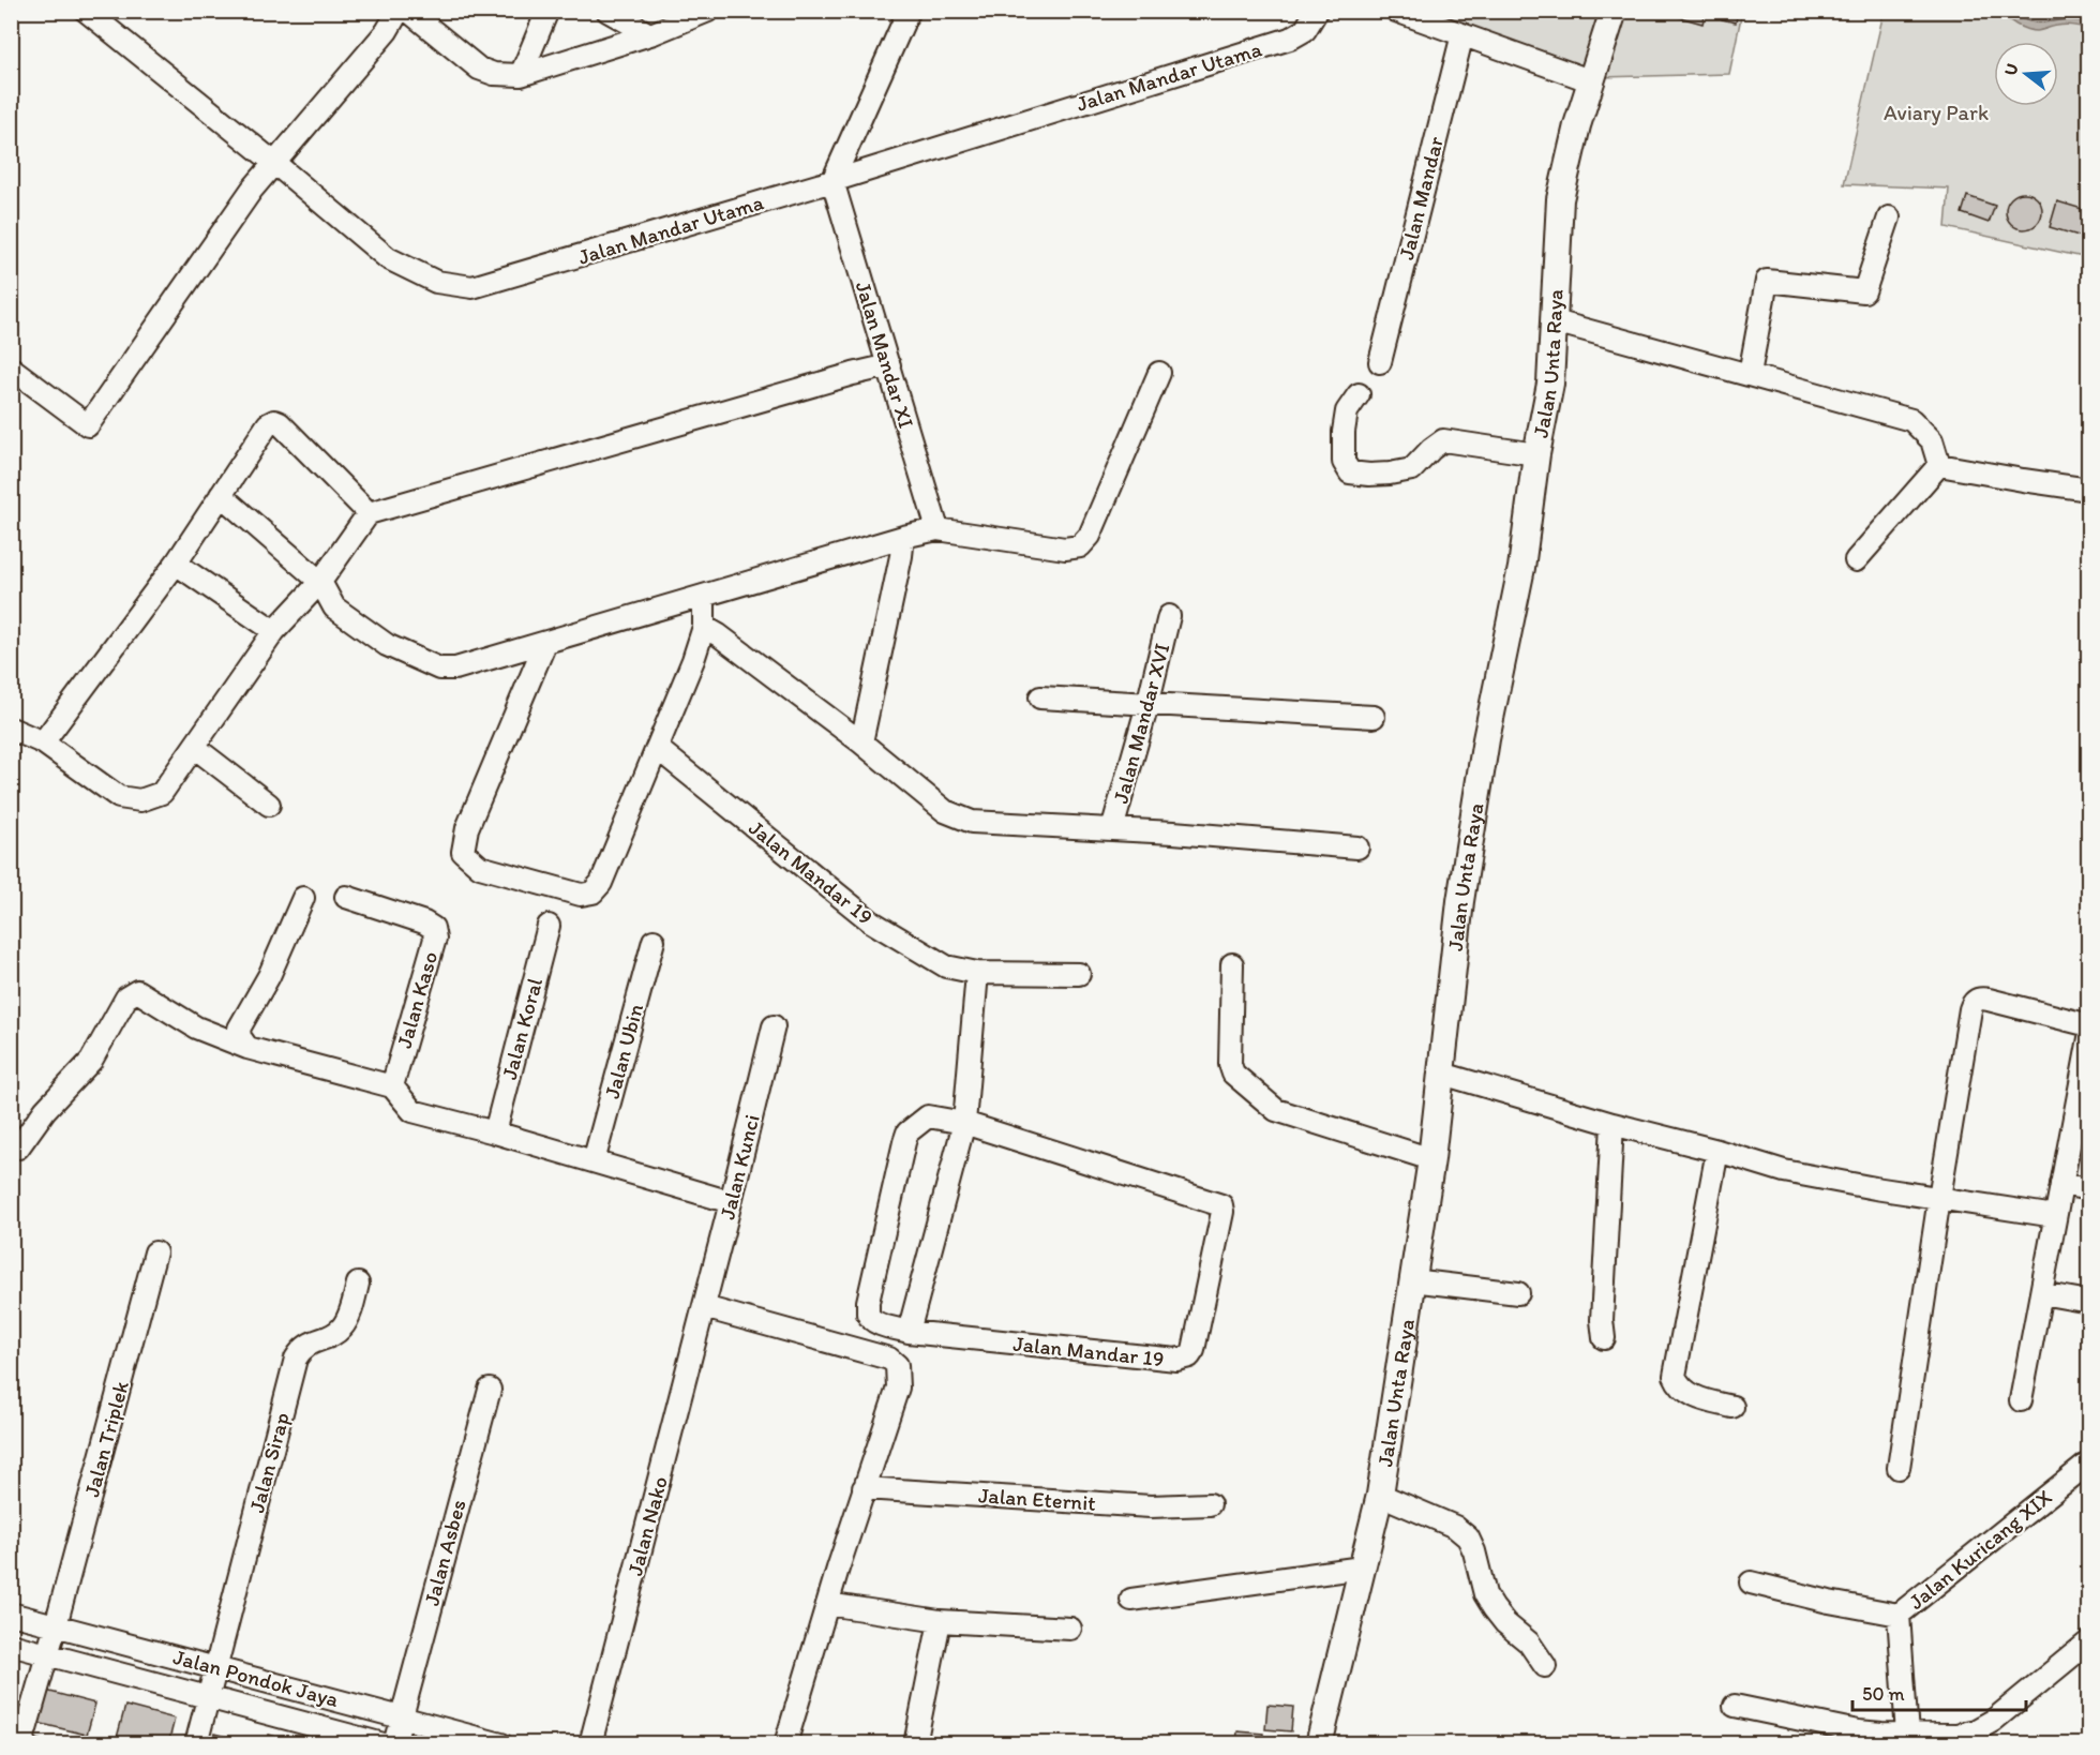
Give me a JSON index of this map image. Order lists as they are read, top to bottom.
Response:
{
  "streets": {
    "street": [
      "Jalan Mandar Utama",
      "Jalan Mandar",
      "Jalan Mandar XI",
      "Jalan Unta Raya",
      "Jalan Mandar XVI",
      "Jalan Mandar 19",
      "Jalan Kaso",
      "Jalan Koral",
      "Jalan Ubin",
      "Jalan Kunci",
      "Jalan Triplek",
      "Jalan Sirap",
      "Jalan Eternit",
      "Jalan Nako",
      "Jalan Kuricang XIX",
      "Jalan Asbes",
      "Jalan Pondok Jaya"
    ]
  },
  "crossings": [
    ["Jalan Mandar Utama", "Jalan Mandar XI"],
    ["Jalan Kunci", "Jalan Nako"],
    ["Jalan Triplek", "Jalan Pondok Jaya"],
    ["Jalan Sirap", "Jalan Pondok Jaya"],
    ["Jalan Asbes", "Jalan Pondok Jaya"]
  ],
  "parks": ["Aviary Park"],
  "scale_bar": "50 m",
  "north": "left"
}
